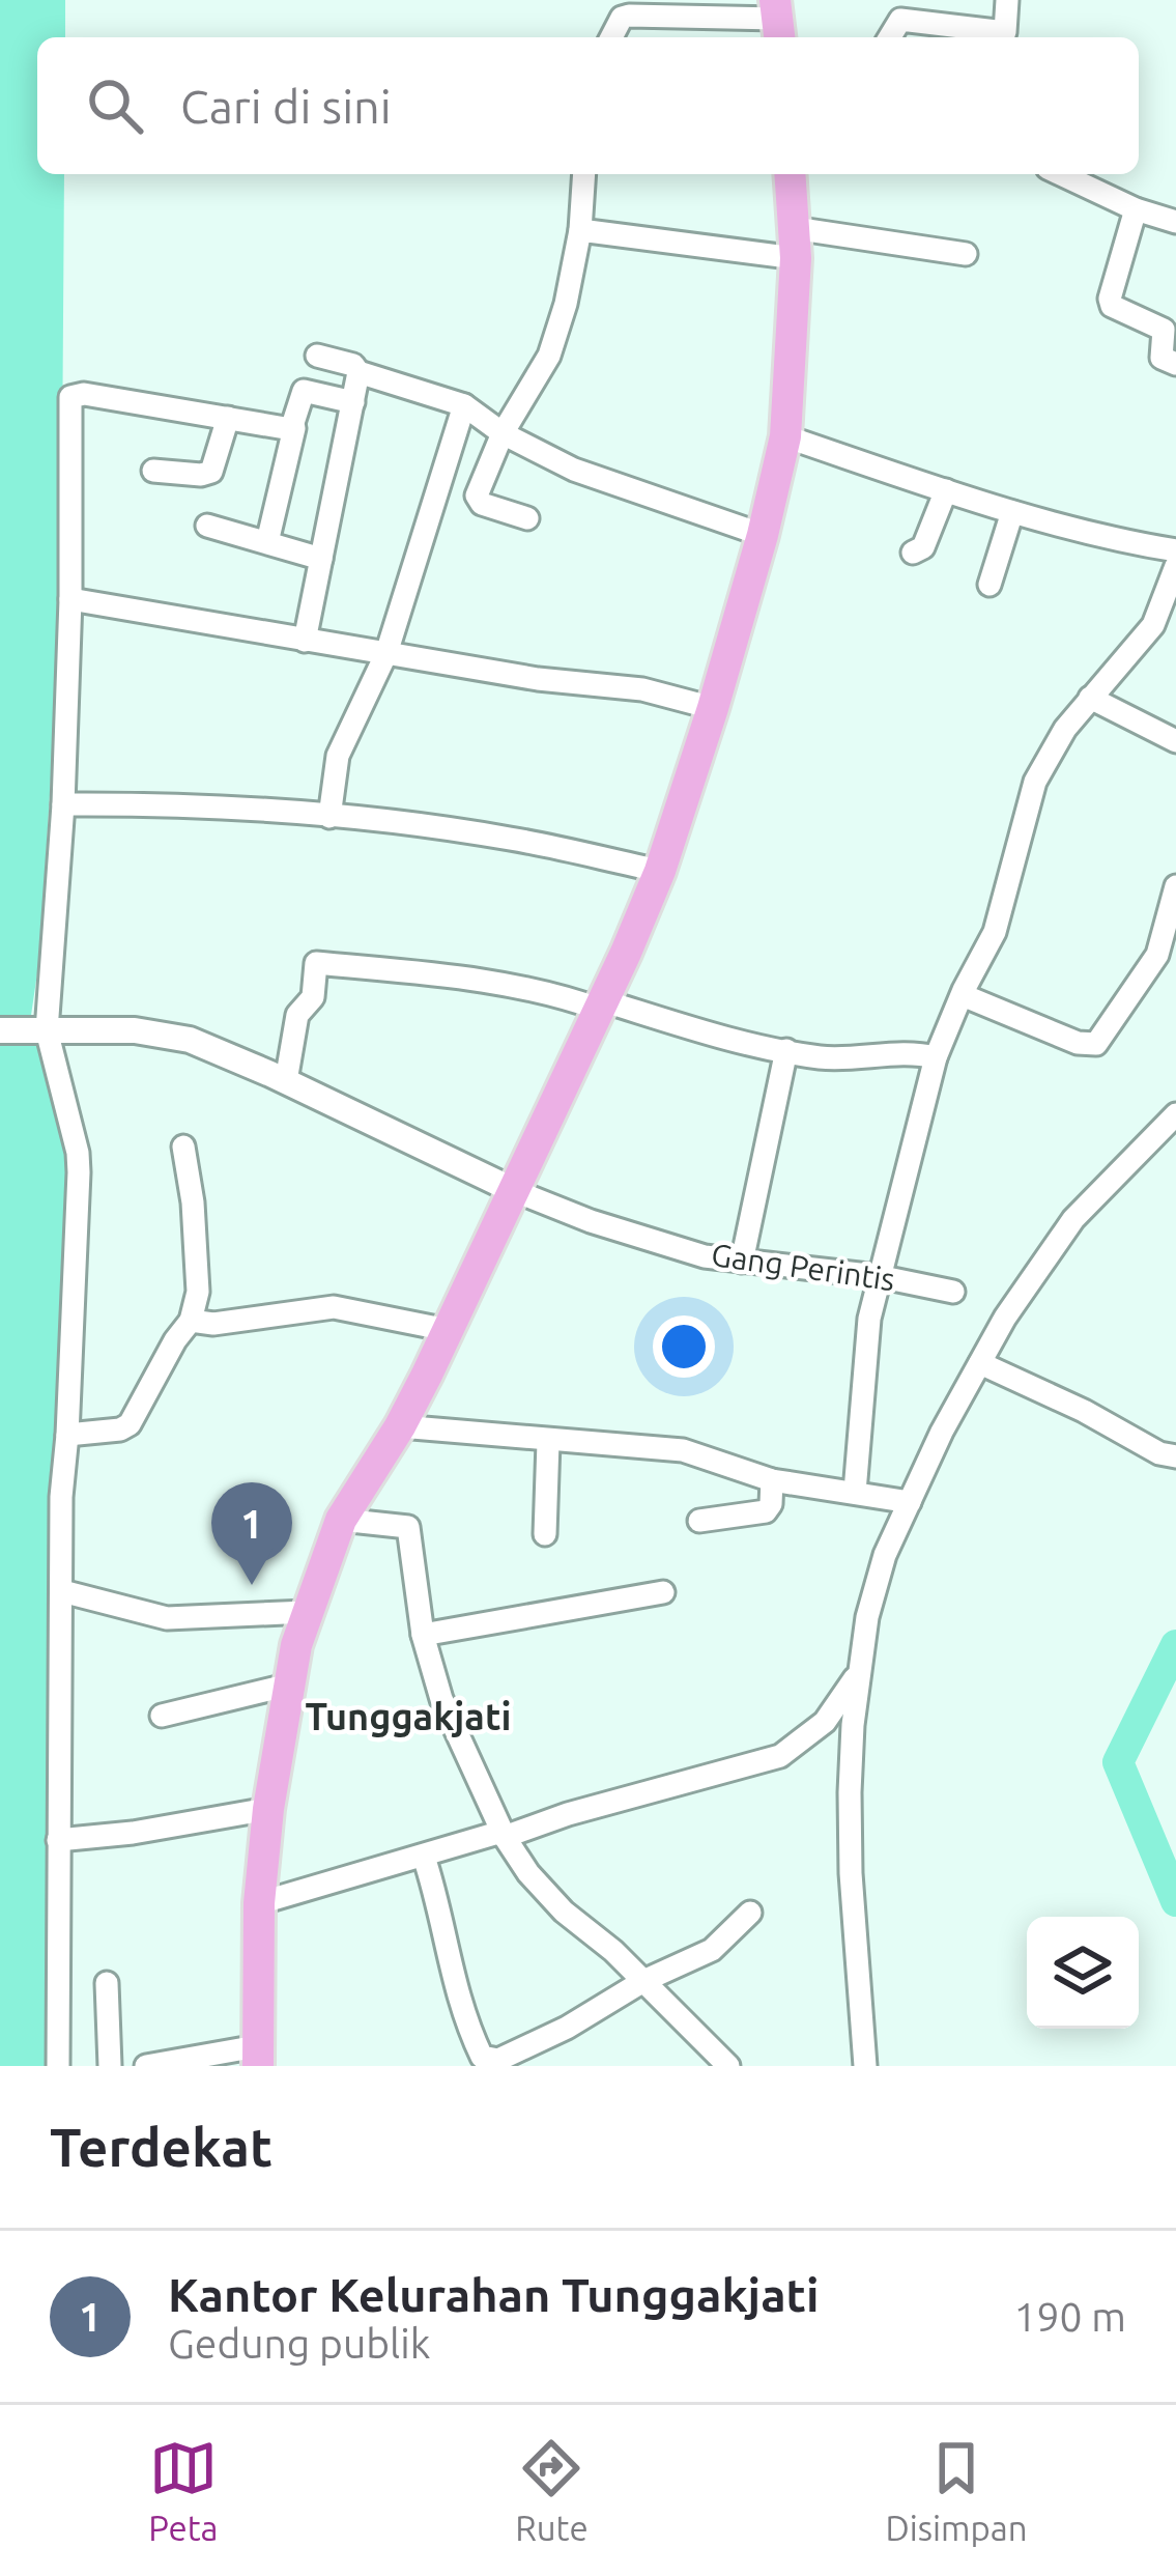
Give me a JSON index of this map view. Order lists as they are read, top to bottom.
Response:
{
  "streets": {
    "street": ["Gang Perintis"]
  },
  "districts": ["Tunggakjati"],
  "page": {
    "search": "Cari di sini",
    "pins": "1",
    "heading": "Terdekat",
    "list": [
      {
        "mark": "1",
        "name": "Kantor Kelurahan Tunggakjati",
        "note": "Gedung publik",
        "value": "190 m"
      }
    ],
    "nav": ["Peta", "Rute", "Disimpan"]
  }
}
